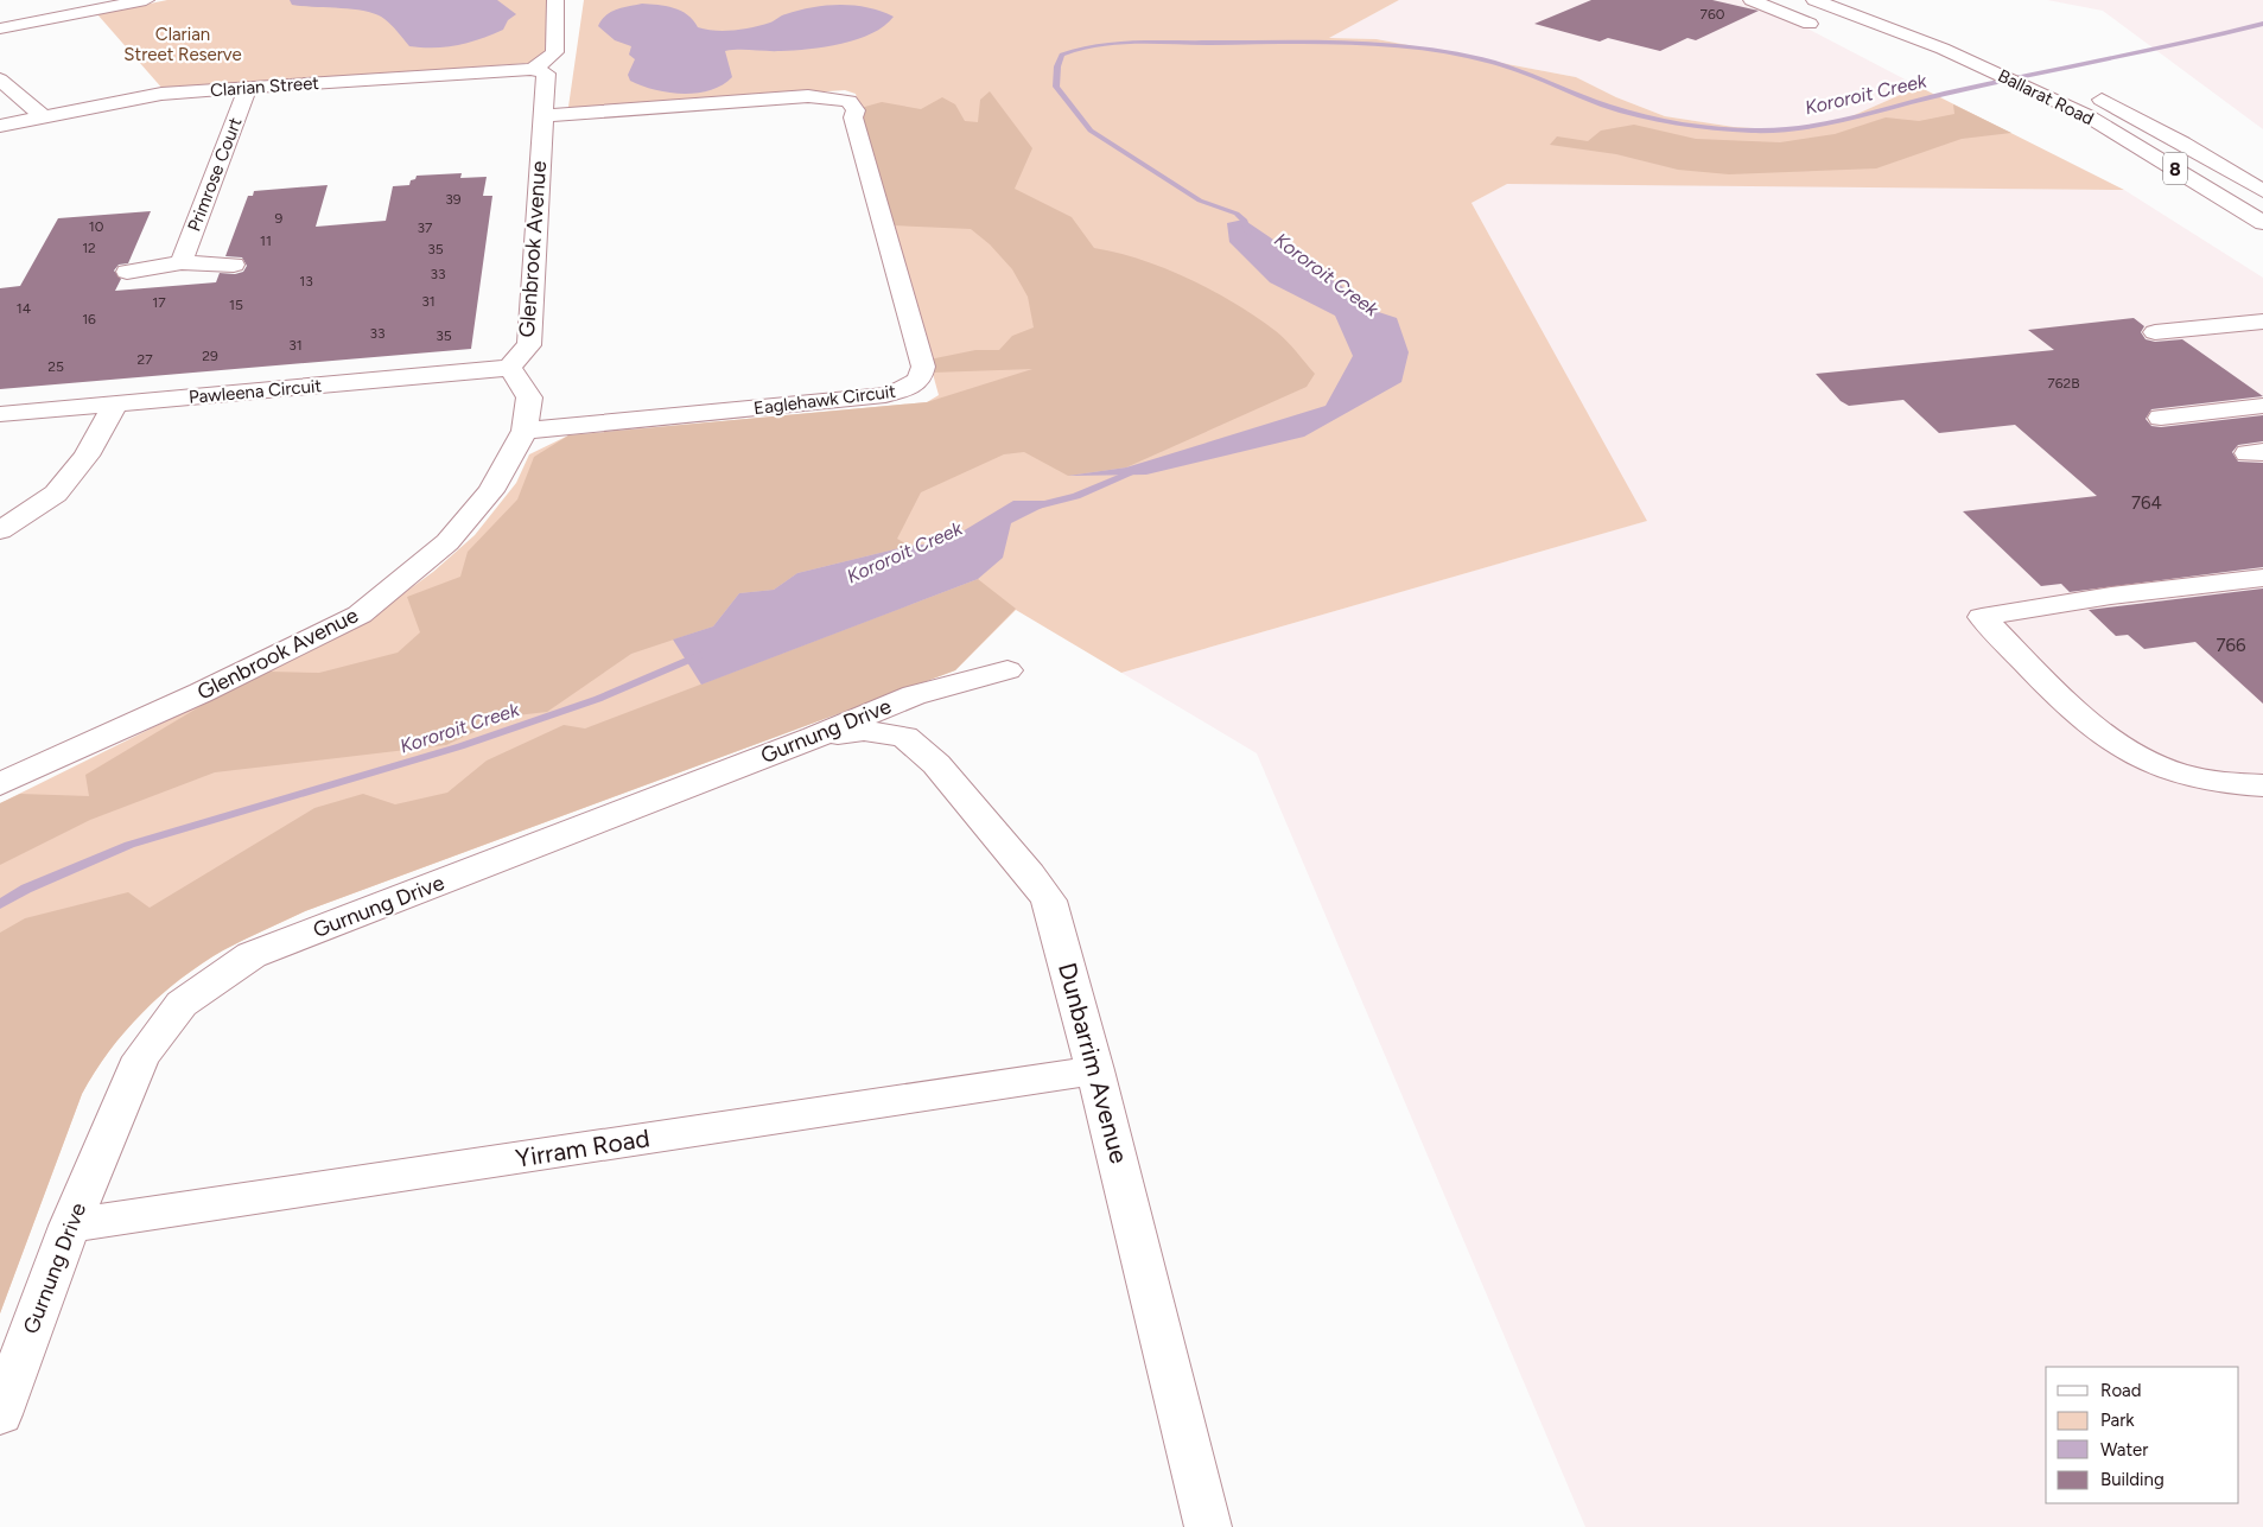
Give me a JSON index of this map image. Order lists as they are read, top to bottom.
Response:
{
  "streets": {
    "main road": [
      "Clarian Street",
      "Ballarat Road",
      "8",
      "Primrose Court",
      "Glenbrook Avenue",
      "Pawleena Circuit",
      "Eaglehawk Circuit",
      "Gurnung Drive",
      "Dunbarrim Avenue",
      "Yirram Road"
    ]
  },
  "crossings": [
    ["Clarian Street", "Primrose Court"],
    ["Clarian Street", "Glenbrook Avenue"],
    ["Glenbrook Avenue", "Pawleena Circuit"],
    ["Glenbrook Avenue", "Eaglehawk Circuit"],
    ["Gurnung Drive", "Dunbarrim Avenue"],
    ["Gurnung Drive", "Yirram Road"],
    ["Dunbarrim Avenue", "Yirram Road"]
  ],
  "water": ["Kororoit Creek"],
  "parks": ["Clarian Street Reserve"],
  "house_numbers": [
    "760",
    "39",
    "9",
    "10",
    "37",
    "11",
    "12",
    "35",
    "33",
    "13",
    "31",
    "17",
    "15",
    "14",
    "16",
    "33",
    "35",
    "31",
    "29",
    "27",
    "25",
    "762B",
    "764",
    "766"
  ],
  "legend": [
    "Road",
    "Park",
    "Water",
    "Building"
  ]
}
